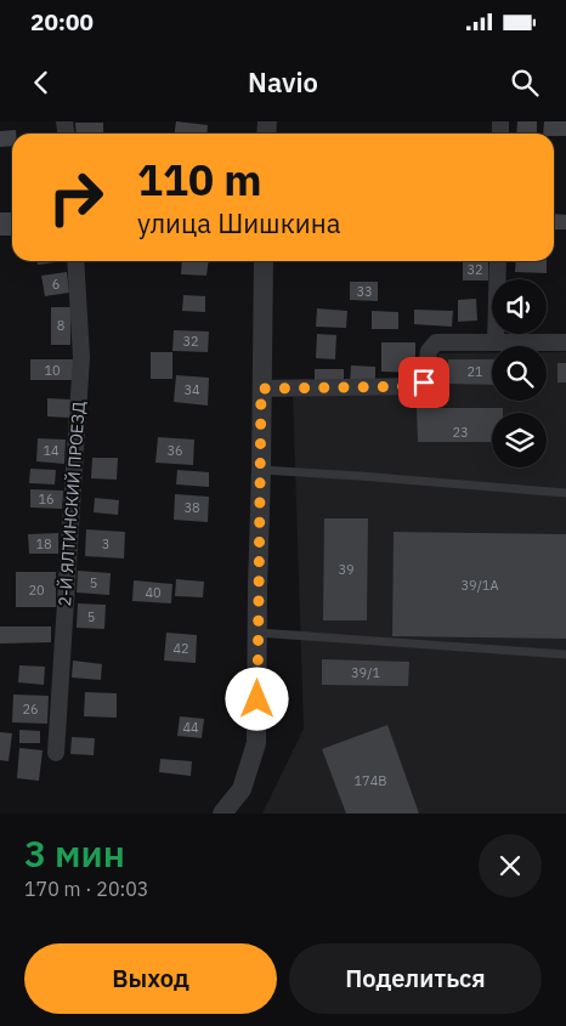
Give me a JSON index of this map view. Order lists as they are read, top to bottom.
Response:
{
  "streets": {
    "street": ["2-Й ЯЛТИНСКИЙ ПРОЕЗД"]
  },
  "house_numbers": [
    "32",
    "6",
    "33",
    "8",
    "32",
    "10",
    "21",
    "34",
    "23",
    "14",
    "36",
    "16",
    "38",
    "18",
    "3",
    "39",
    "5",
    "39/1А",
    "20",
    "40",
    "5",
    "42",
    "39/1",
    "26",
    "44",
    "174В"
  ],
  "page": {
    "status": "20:00",
    "header": "Navio",
    "turn": ["110 m", "улица Шишкина"],
    "heading": ["3 мин", "170 m · 20:03"],
    "buttons": ["Выход", "Поделиться"]
  }
}
